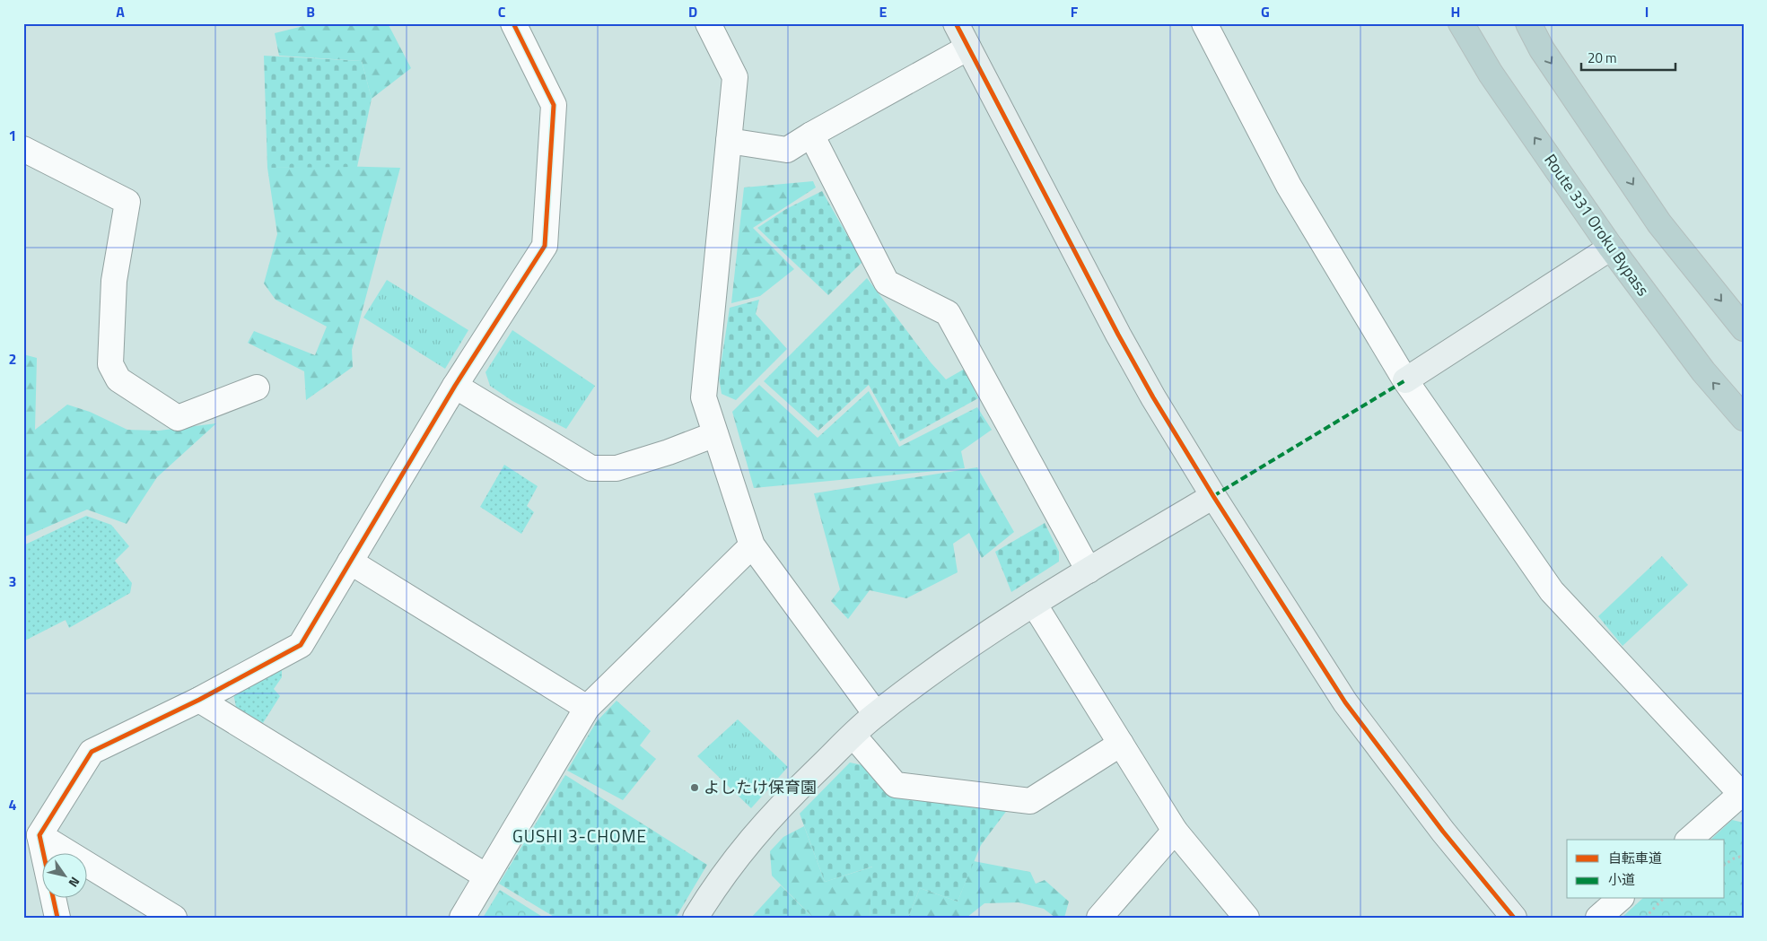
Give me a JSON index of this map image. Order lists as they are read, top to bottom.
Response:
{
  "streets": {
    "highway": ["Route 331 Oroku Bypass"]
  },
  "districts": ["GUSHI 3-CHOME"],
  "places": ["よしたけ保育園"],
  "legend": ["自転車道", "小道"],
  "scale_bar": "20 m",
  "north": "bottom right",
  "grid": {
    "columns": [
      "A",
      "B",
      "C",
      "D",
      "E",
      "F",
      "G",
      "H",
      "I"
    ],
    "rows": [
      "1",
      "2",
      "3",
      "4"
    ]
  }
}
